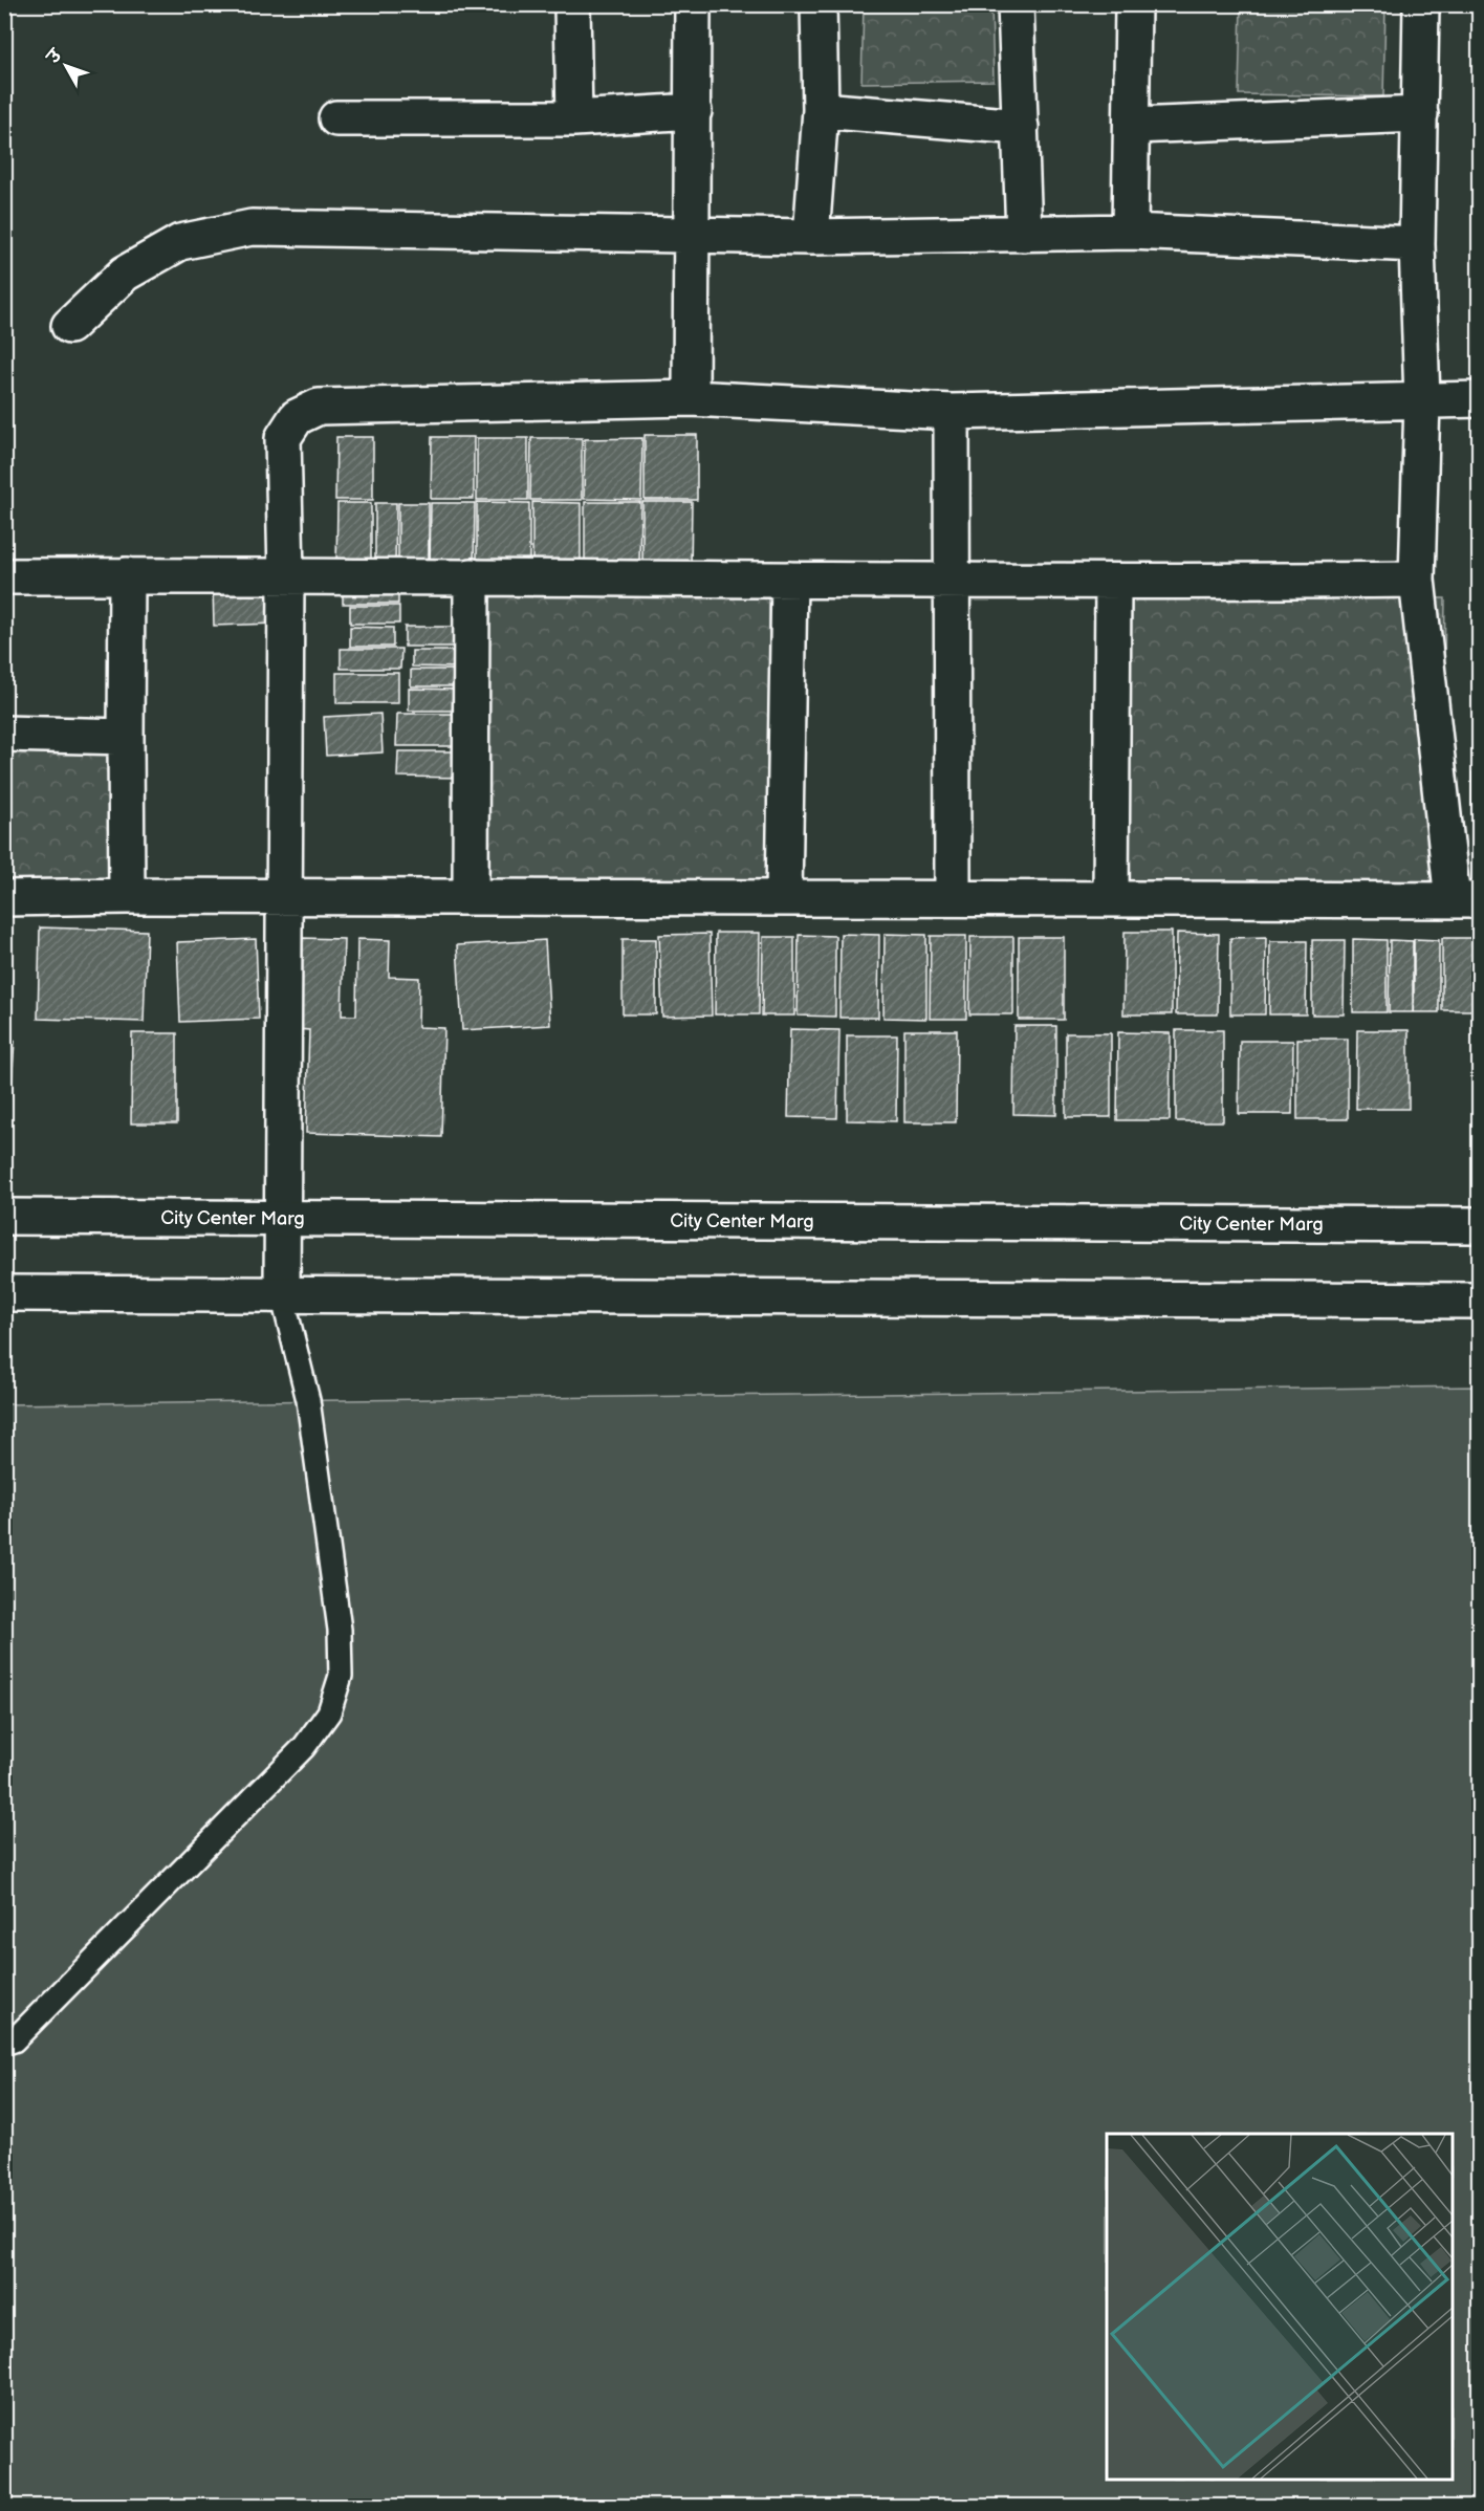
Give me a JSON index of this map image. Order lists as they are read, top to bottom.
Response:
{
  "streets": {
    "street": ["City Center Marg"]
  },
  "north": "top left"
}
